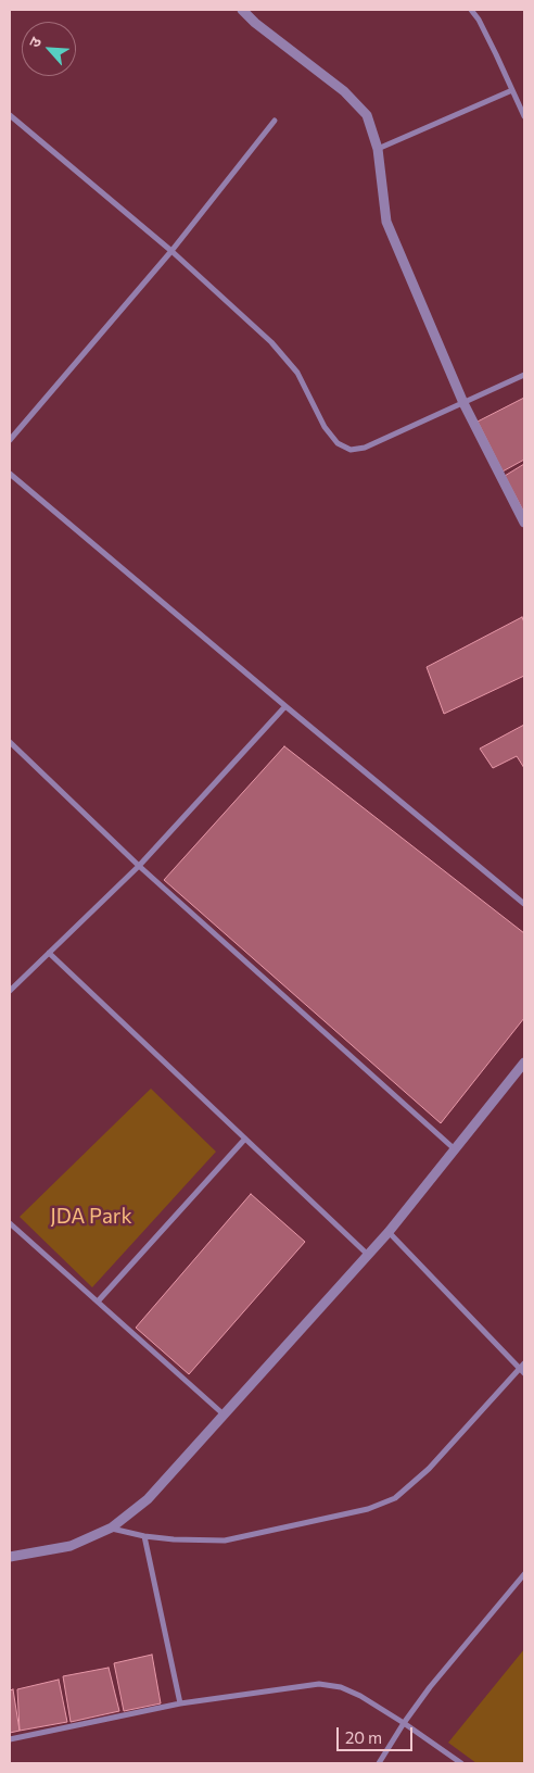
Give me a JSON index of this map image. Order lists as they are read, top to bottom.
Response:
{
  "parks": ["JDA Park"],
  "scale_bar": "20 m",
  "north": "top left"
}
